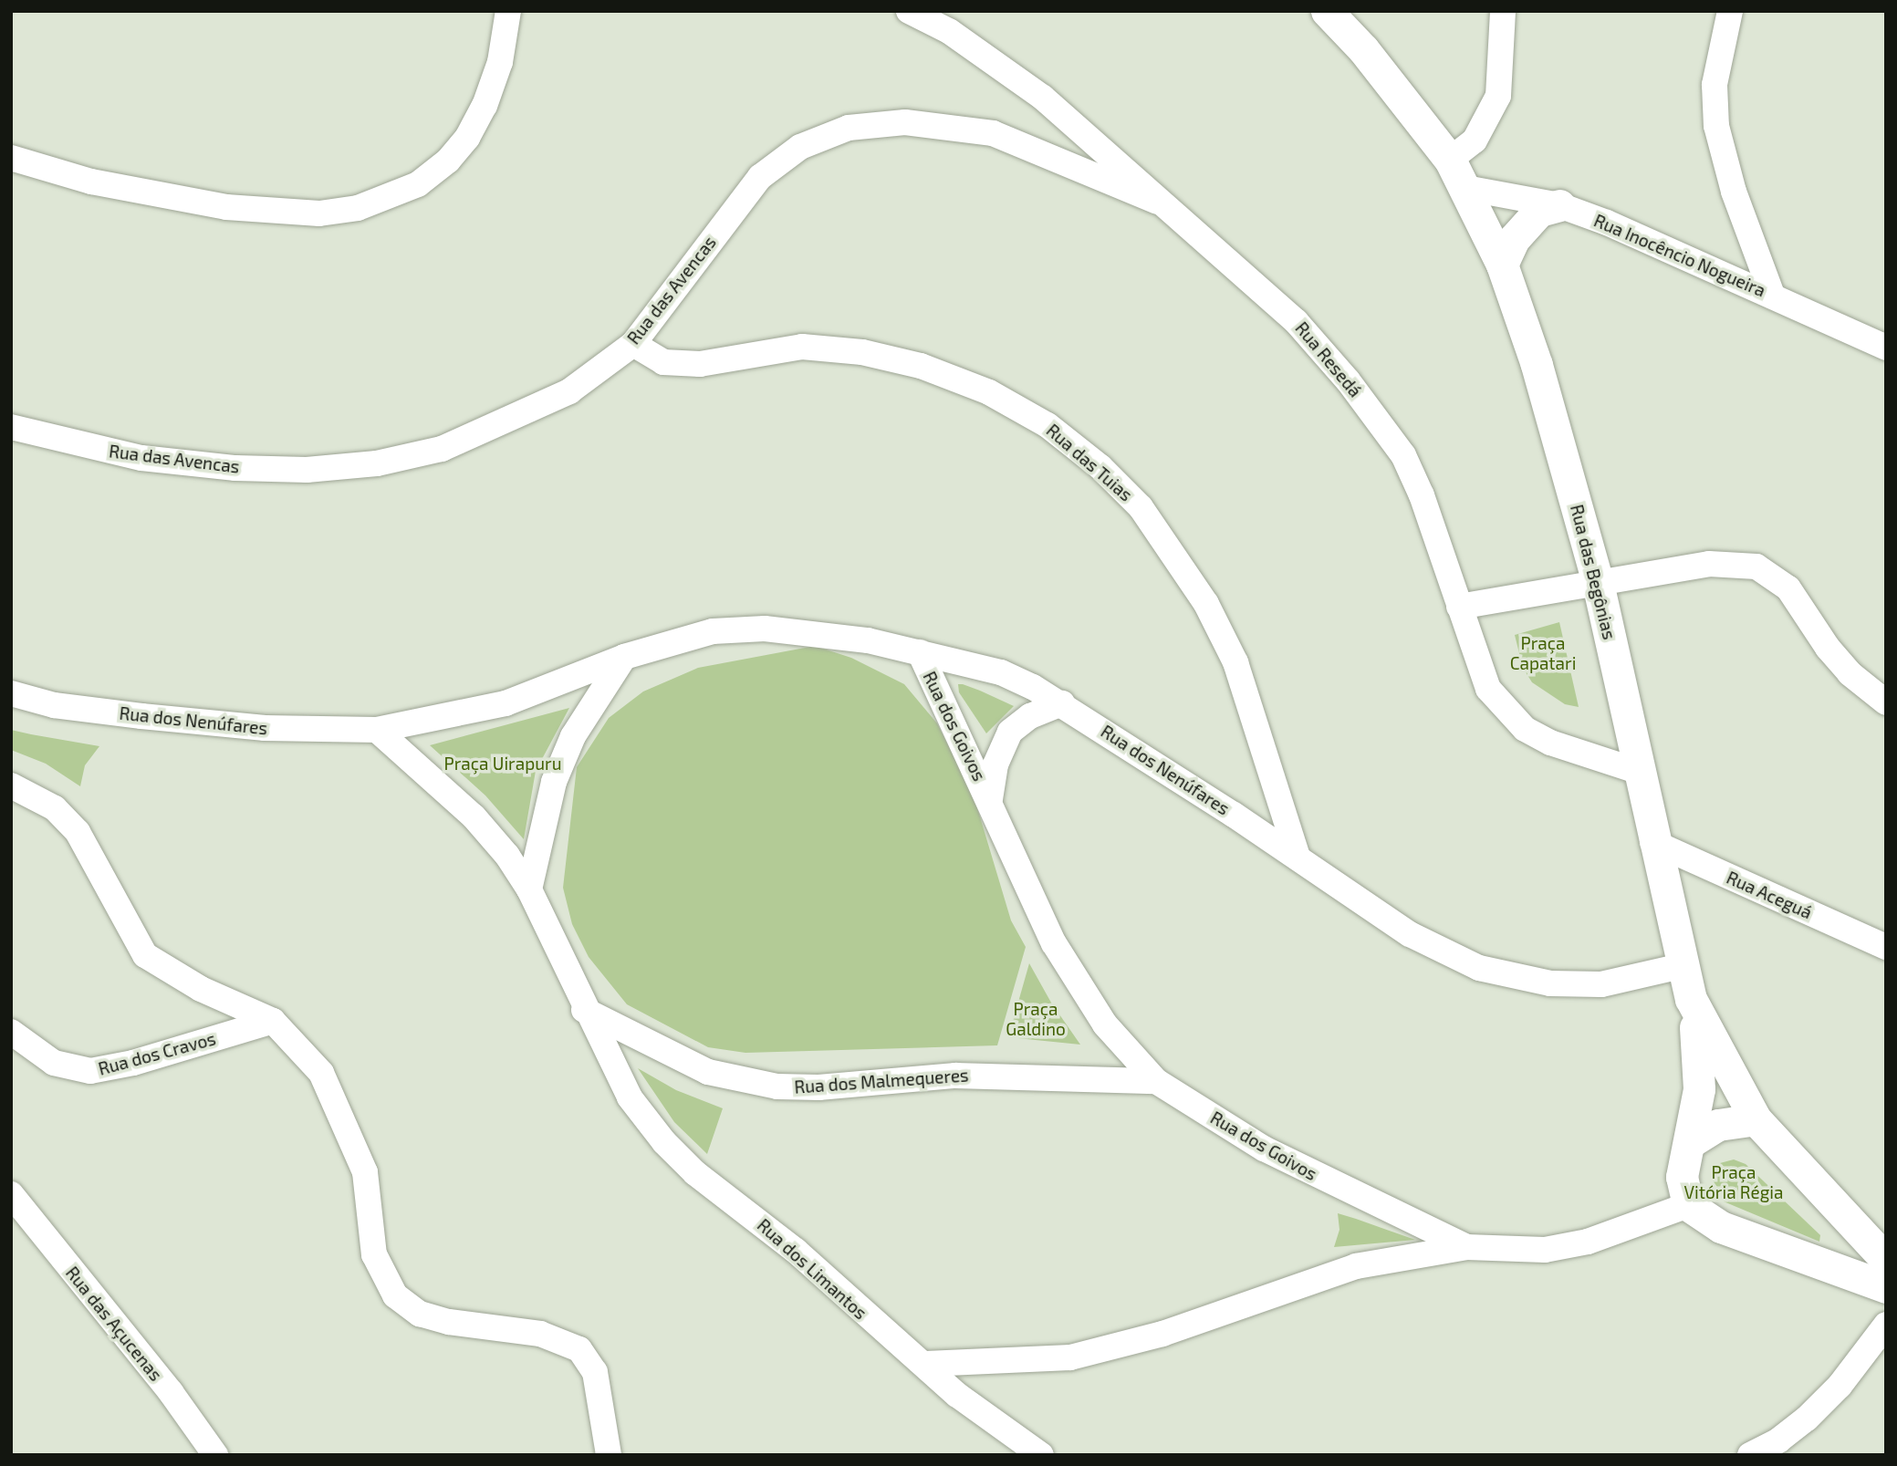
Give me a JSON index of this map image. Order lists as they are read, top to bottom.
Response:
{
  "streets": {
    "main road": ["Rua das Begônias"],
    "street": [
      "Rua Inocêncio Nogueira",
      "Rua das Avencas",
      "Rua Resedá",
      "Rua das Tuias",
      "Rua dos Nenúfares",
      "Rua dos Goivos",
      "Rua Aceguá",
      "Rua dos Cravos",
      "Rua dos Malmequeres",
      "Rua dos Limantos",
      "Rua das Açucenas"
    ]
  },
  "crossings": [
    ["Rua Inocêncio Nogueira", "Rua das Begônias"],
    ["Rua das Avencas", "Rua Resedá"],
    ["Rua das Avencas", "Rua das Tuias"],
    ["Rua Resedá", "Rua das Begônias"],
    ["Rua das Tuias", "Rua dos Nenúfares"],
    ["Rua das Begônias", "Rua dos Nenúfares"],
    ["Rua das Begônias", "Rua Aceguá"],
    ["Rua dos Nenúfares", "Rua dos Goivos"],
    ["Rua dos Nenúfares", "Rua dos Limantos"],
    ["Rua dos Goivos", "Rua dos Malmequeres"],
    ["Rua dos Malmequeres", "Rua dos Limantos"]
  ],
  "parks": [
    "Praça Capatari",
    "Praça Uirapuru",
    "Praça Galdino",
    "Praça Vitória Régia"
  ]
}
